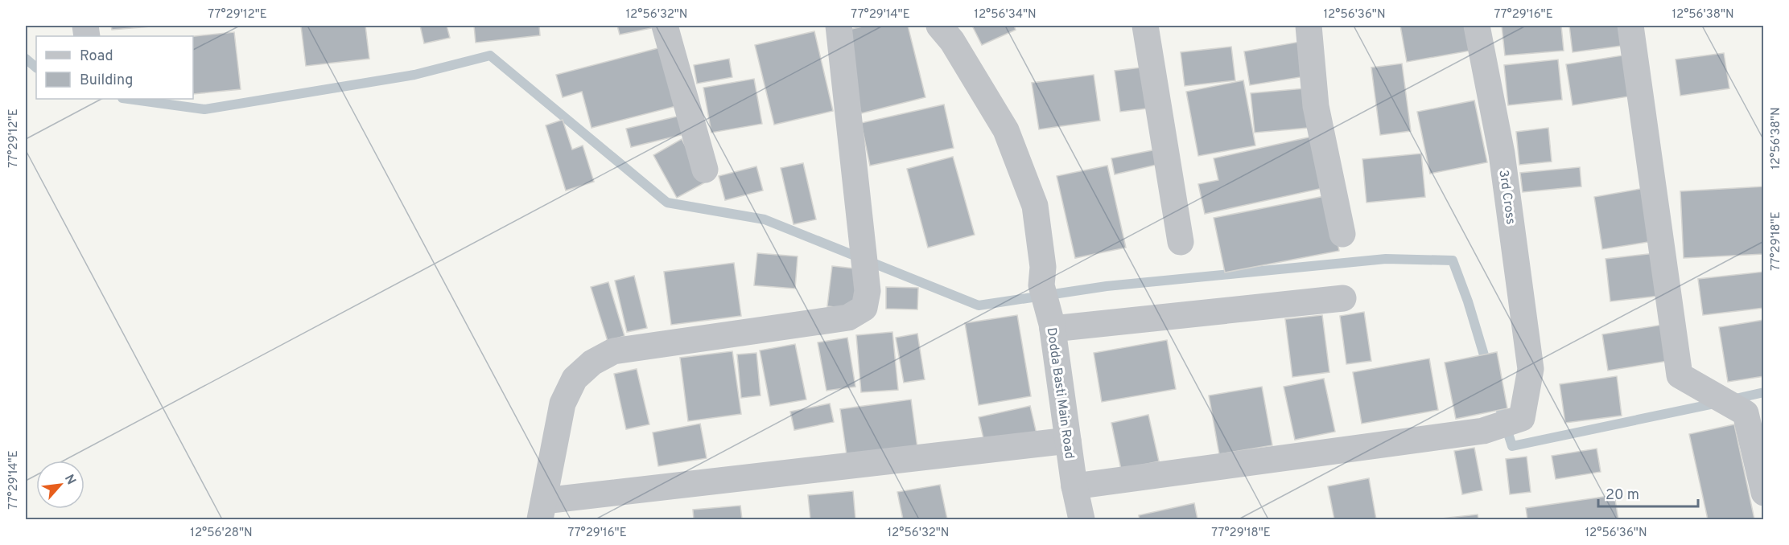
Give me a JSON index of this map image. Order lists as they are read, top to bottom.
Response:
{
  "streets": {
    "street": ["3rd Cross", "Dodda Basti Main Road"]
  },
  "crossings": [
    ["3rd Cross", "Dodda Basti Main Road"]
  ],
  "legend": ["Road", "Building"],
  "scale_bar": "20 m",
  "north": "top right",
  "coordinates": [
    "77°29'12\"E",
    "12°56'32\"N",
    "77°29'14\"E",
    "12°56'34\"N",
    "12°56'36\"N",
    "77°29'16\"E",
    "12°56'38\"N",
    "77°29'18\"E",
    "12°56'28\"N"
  ]
}
